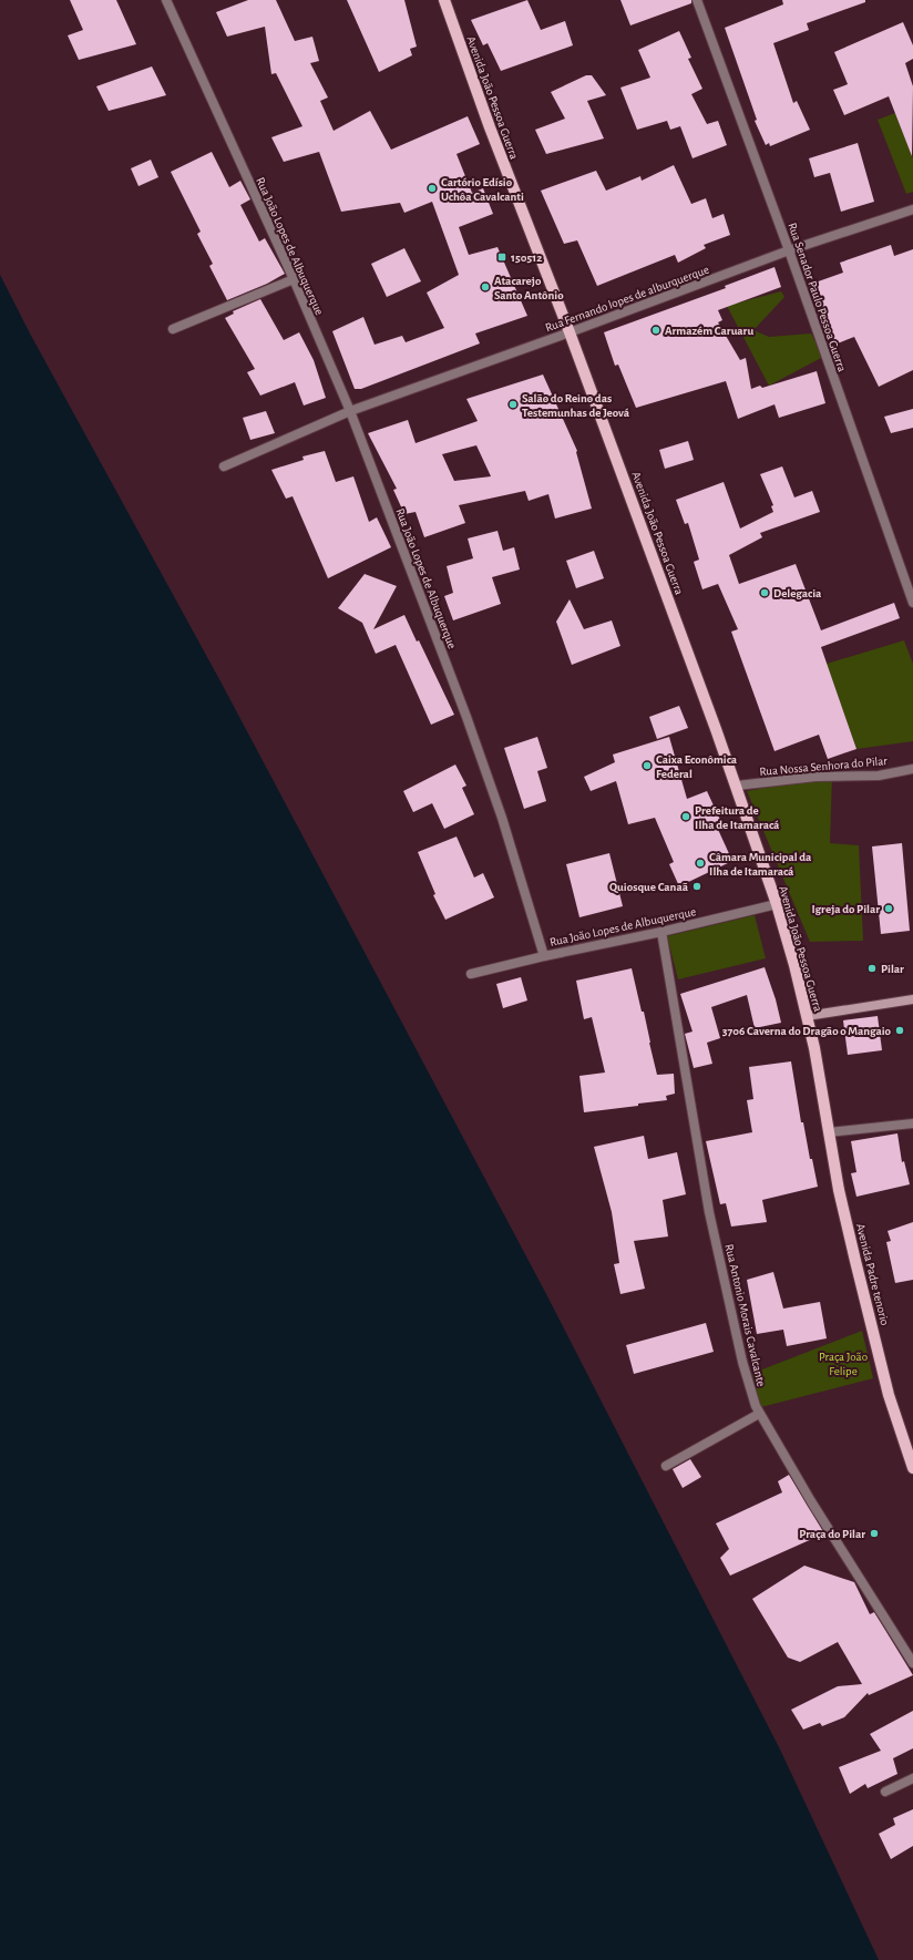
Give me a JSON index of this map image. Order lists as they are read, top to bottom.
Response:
{
  "streets": {
    "main road": ["Avenida João Pessoa Guerra", "Avenida Padre tenorio"],
    "street": [
      "Rua João Lopes de Albuquerque",
      "Rua Senador Paulo Pessoa Guerra",
      "Rua Fernando lopes de alburquerque",
      "Rua Nossa Senhora do Pilar",
      "Rua Antonio Morais Cavalcante"
    ]
  },
  "crossings": [
    ["Avenida João Pessoa Guerra", "Rua João Lopes de Albuquerque"],
    ["Avenida João Pessoa Guerra", "Rua Fernando lopes de alburquerque"],
    ["Avenida João Pessoa Guerra", "Rua Nossa Senhora do Pilar"],
    ["Avenida João Pessoa Guerra", "Avenida Padre tenorio"],
    ["Rua João Lopes de Albuquerque", "Rua Fernando lopes de alburquerque"],
    ["Rua João Lopes de Albuquerque", "Rua Antonio Morais Cavalcante"],
    ["Rua Senador Paulo Pessoa Guerra", "Rua Fernando lopes de alburquerque"]
  ],
  "parks": ["Praça João Felipe"],
  "places": {
    "other": [
      "Cartório Edísio Uchôa Cavalcanti",
      "Atacarejo Santo Antônio",
      "Armazém Caruaru",
      "Salão do Reino das Testemunhas de Jeová",
      "Delegacia",
      "Caixa Econômica Federal",
      "Prefeitura de Ilha de Itamaracá",
      "Câmara Municipal da Ilha de Itamaracá",
      "Quiosque Canaã",
      "Igreja do Pilar",
      "Pilar",
      "3706 Caverna do Dragão o Mangaio",
      "Praça do Pilar"
    ],
    "transit": ["150512"]
  }
}
